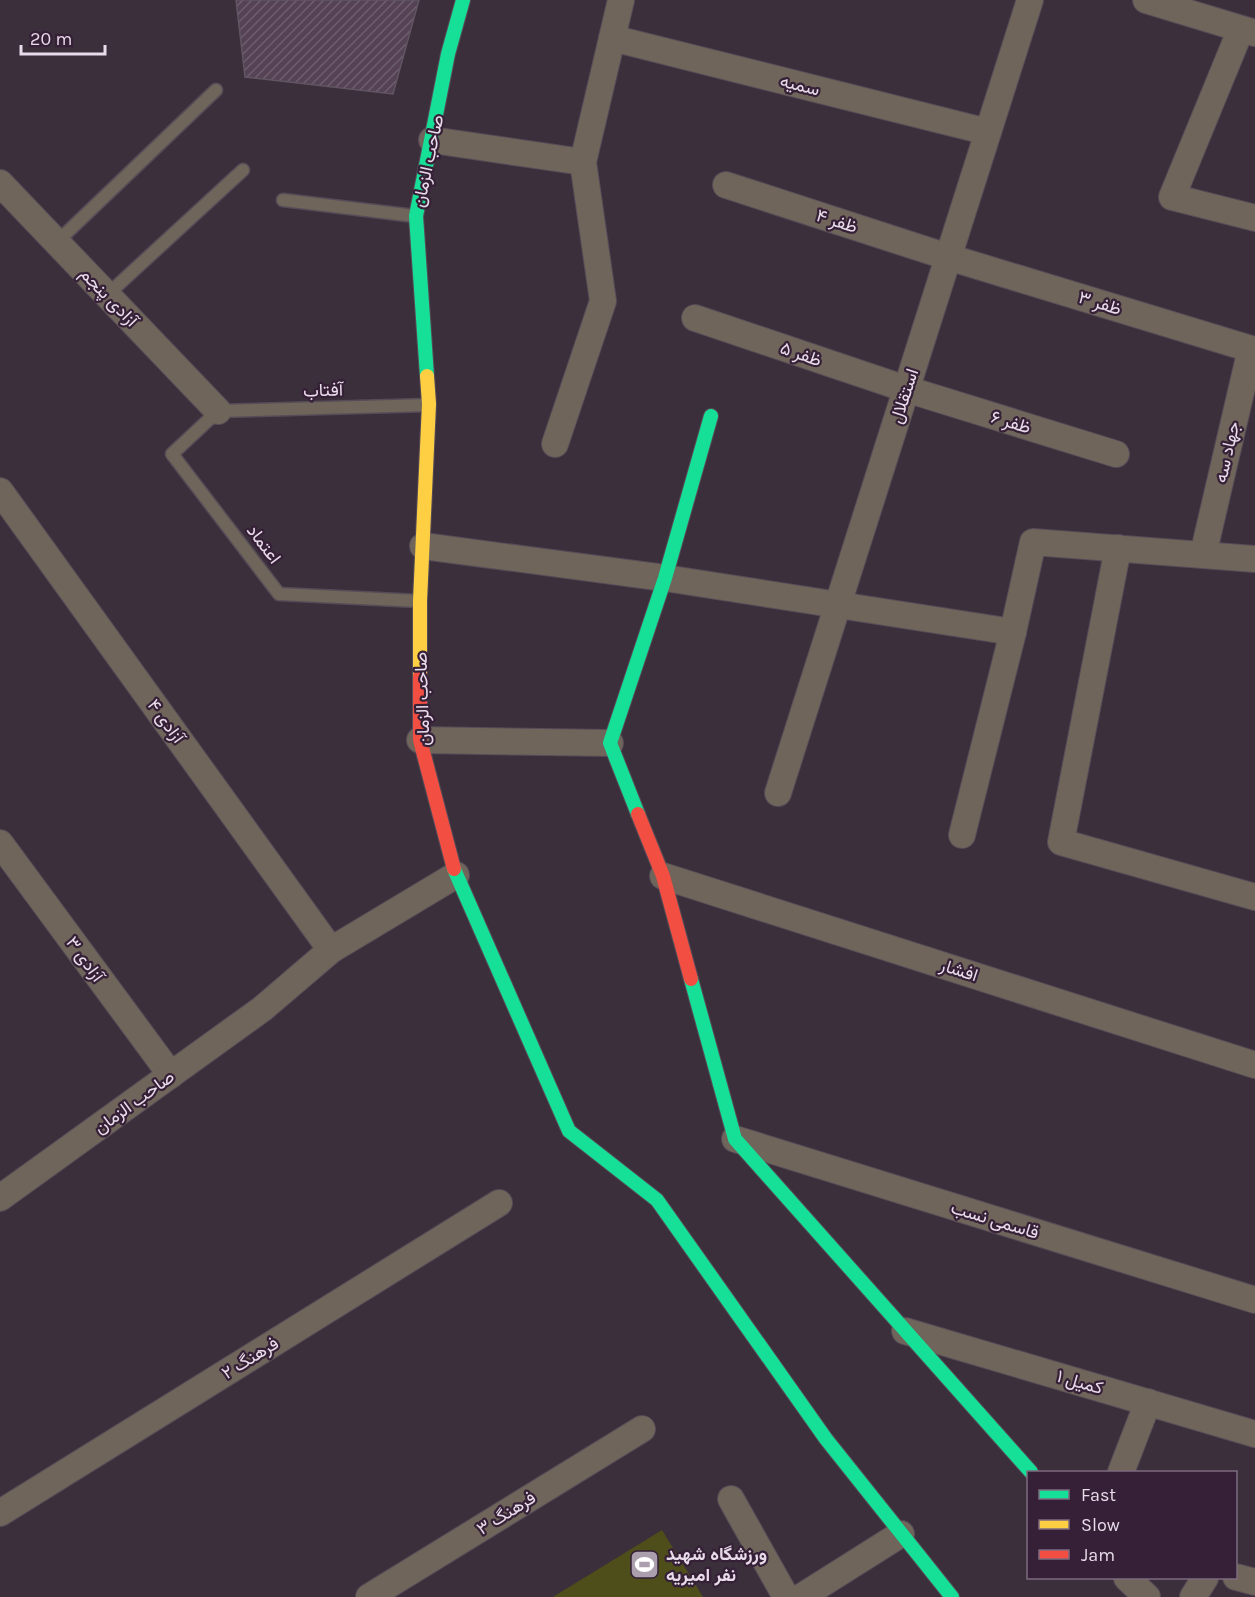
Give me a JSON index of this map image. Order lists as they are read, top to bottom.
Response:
{
  "streets": {
    "street": [
      "سمیه",
      "صاحب الزمان",
      "ظفر ۴",
      "آزادی پنجم",
      "ظفر ۳",
      "ظفر ۵",
      "استقلال",
      "ظفر ۶",
      "جهاد سه",
      "آزادی ۴",
      "آزادی ۳",
      "افشار",
      "قاسمی نسب",
      "فرهنگ ۲",
      "کمیل ۱",
      "فرهنگ ۳"
    ],
    "lane": ["آفتاب", "اعتماد"]
  },
  "crossings": [
    ["سمیه", "استقلال"],
    ["صاحب الزمان", "آفتاب"],
    ["صاحب الزمان", "اعتماد"],
    ["صاحب الزمان", "آزادی ۴"],
    ["صاحب الزمان", "آزادی ۳"],
    ["ظفر ۴", "ظفر ۳"],
    ["ظفر ۴", "استقلال"],
    ["آزادی پنجم", "آفتاب"],
    ["آزادی پنجم", "اعتماد"],
    ["ظفر ۳", "استقلال"],
    ["ظفر ۳", "جهاد سه"],
    ["ظفر ۵", "استقلال"],
    ["ظفر ۵", "ظفر ۶"],
    ["آفتاب", "اعتماد"],
    ["استقلال", "ظفر ۶"]
  ],
  "places": {
    "sports": ["ورزشگاه شهید نفر امیریه"]
  },
  "legend": ["Fast", "Slow", "Jam"],
  "scale_bar": "20 m"
}
